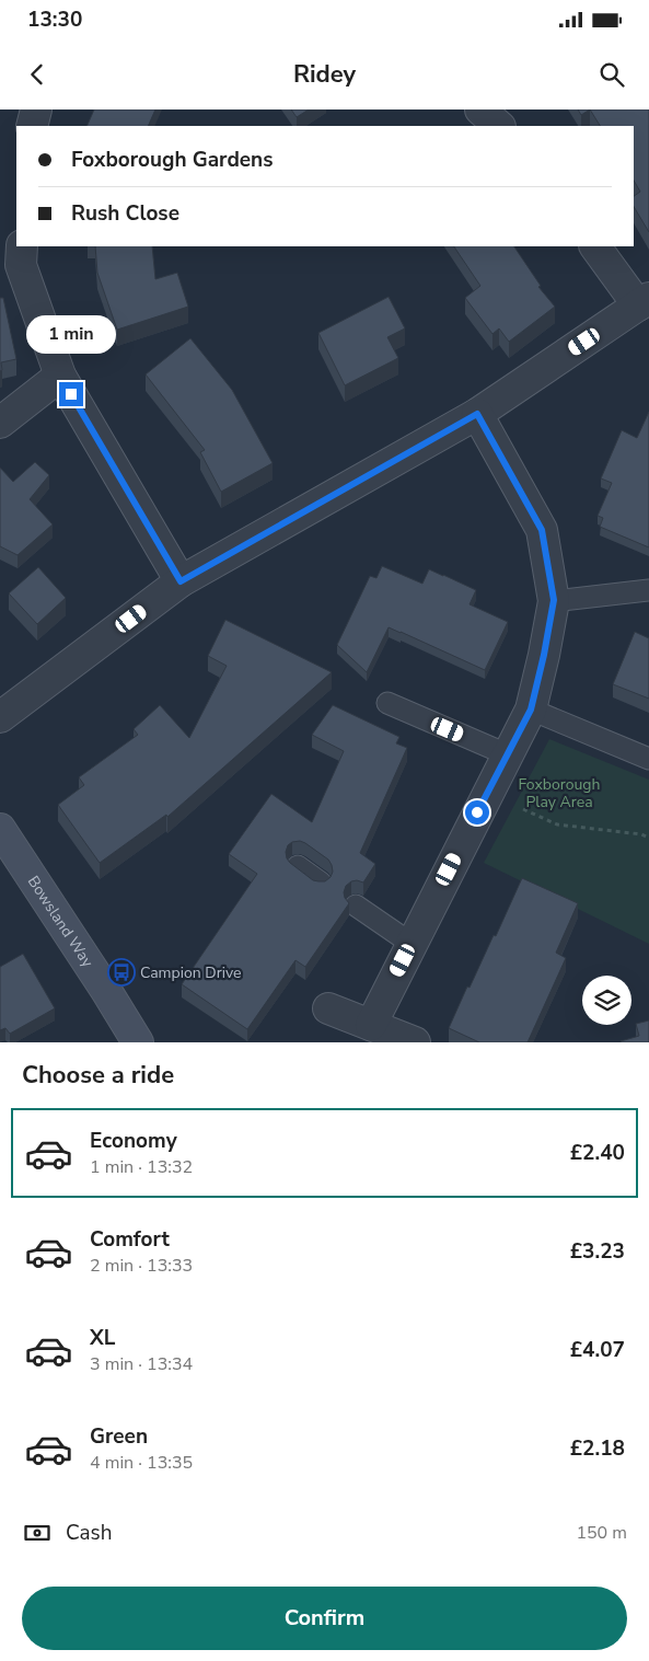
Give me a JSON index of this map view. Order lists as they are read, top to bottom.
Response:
{
  "streets": {
    "street": ["Bowsland Way"]
  },
  "parks": ["Foxborough Play Area"],
  "places": {
    "bus stop": ["Campion Drive"]
  },
  "page": {
    "status": "13:30",
    "header": "Ridey",
    "banner": ["Foxborough Gardens", "Rush Close"],
    "bubble": "1 min",
    "heading": "Choose a ride",
    "list": [
      {
        "name": "Economy",
        "note": "1 min · 13:32",
        "value": "£2.40"
      },
      {
        "name": "Comfort",
        "note": "2 min · 13:33",
        "value": "£3.23"
      },
      {
        "name": "XL",
        "note": "3 min · 13:34",
        "value": "£4.07"
      },
      {
        "name": "Green",
        "note": "4 min · 13:35",
        "value": "£2.18"
      }
    ],
    "pay": ["Cash", "150 m"],
    "buttons": "Confirm"
  }
}
